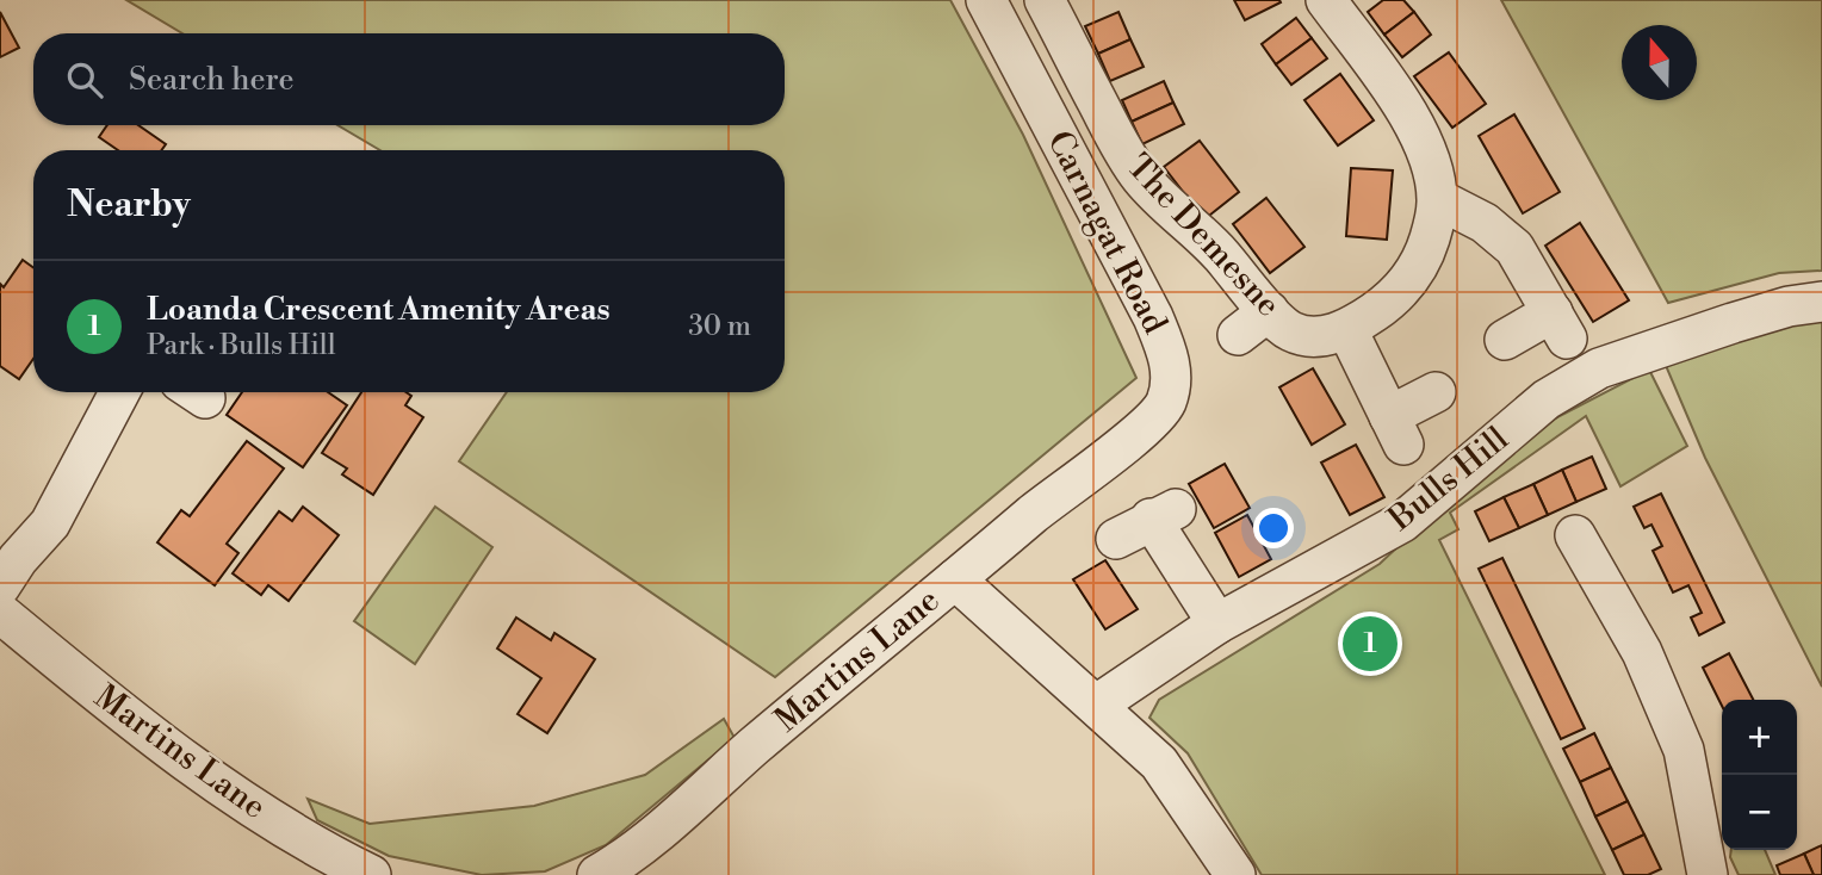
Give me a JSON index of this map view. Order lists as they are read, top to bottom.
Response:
{
  "streets": {
    "street": [
      "Carnagat Road",
      "The Demesne",
      "Bulls Hill",
      "Martins Lane"
    ]
  },
  "crossings": [
    ["Carnagat Road", "Martins Lane"],
    ["Bulls Hill", "Martins Lane"]
  ],
  "north": "top",
  "page": {
    "search": "Search here",
    "heading": "Nearby",
    "list": [
      {
        "mark": "1",
        "name": "Loanda Crescent Amenity Areas",
        "note": "Park · Bulls Hill",
        "value": "30 m"
      }
    ],
    "pins": "1",
    "map_buttons": ["+", "−"]
  }
}
